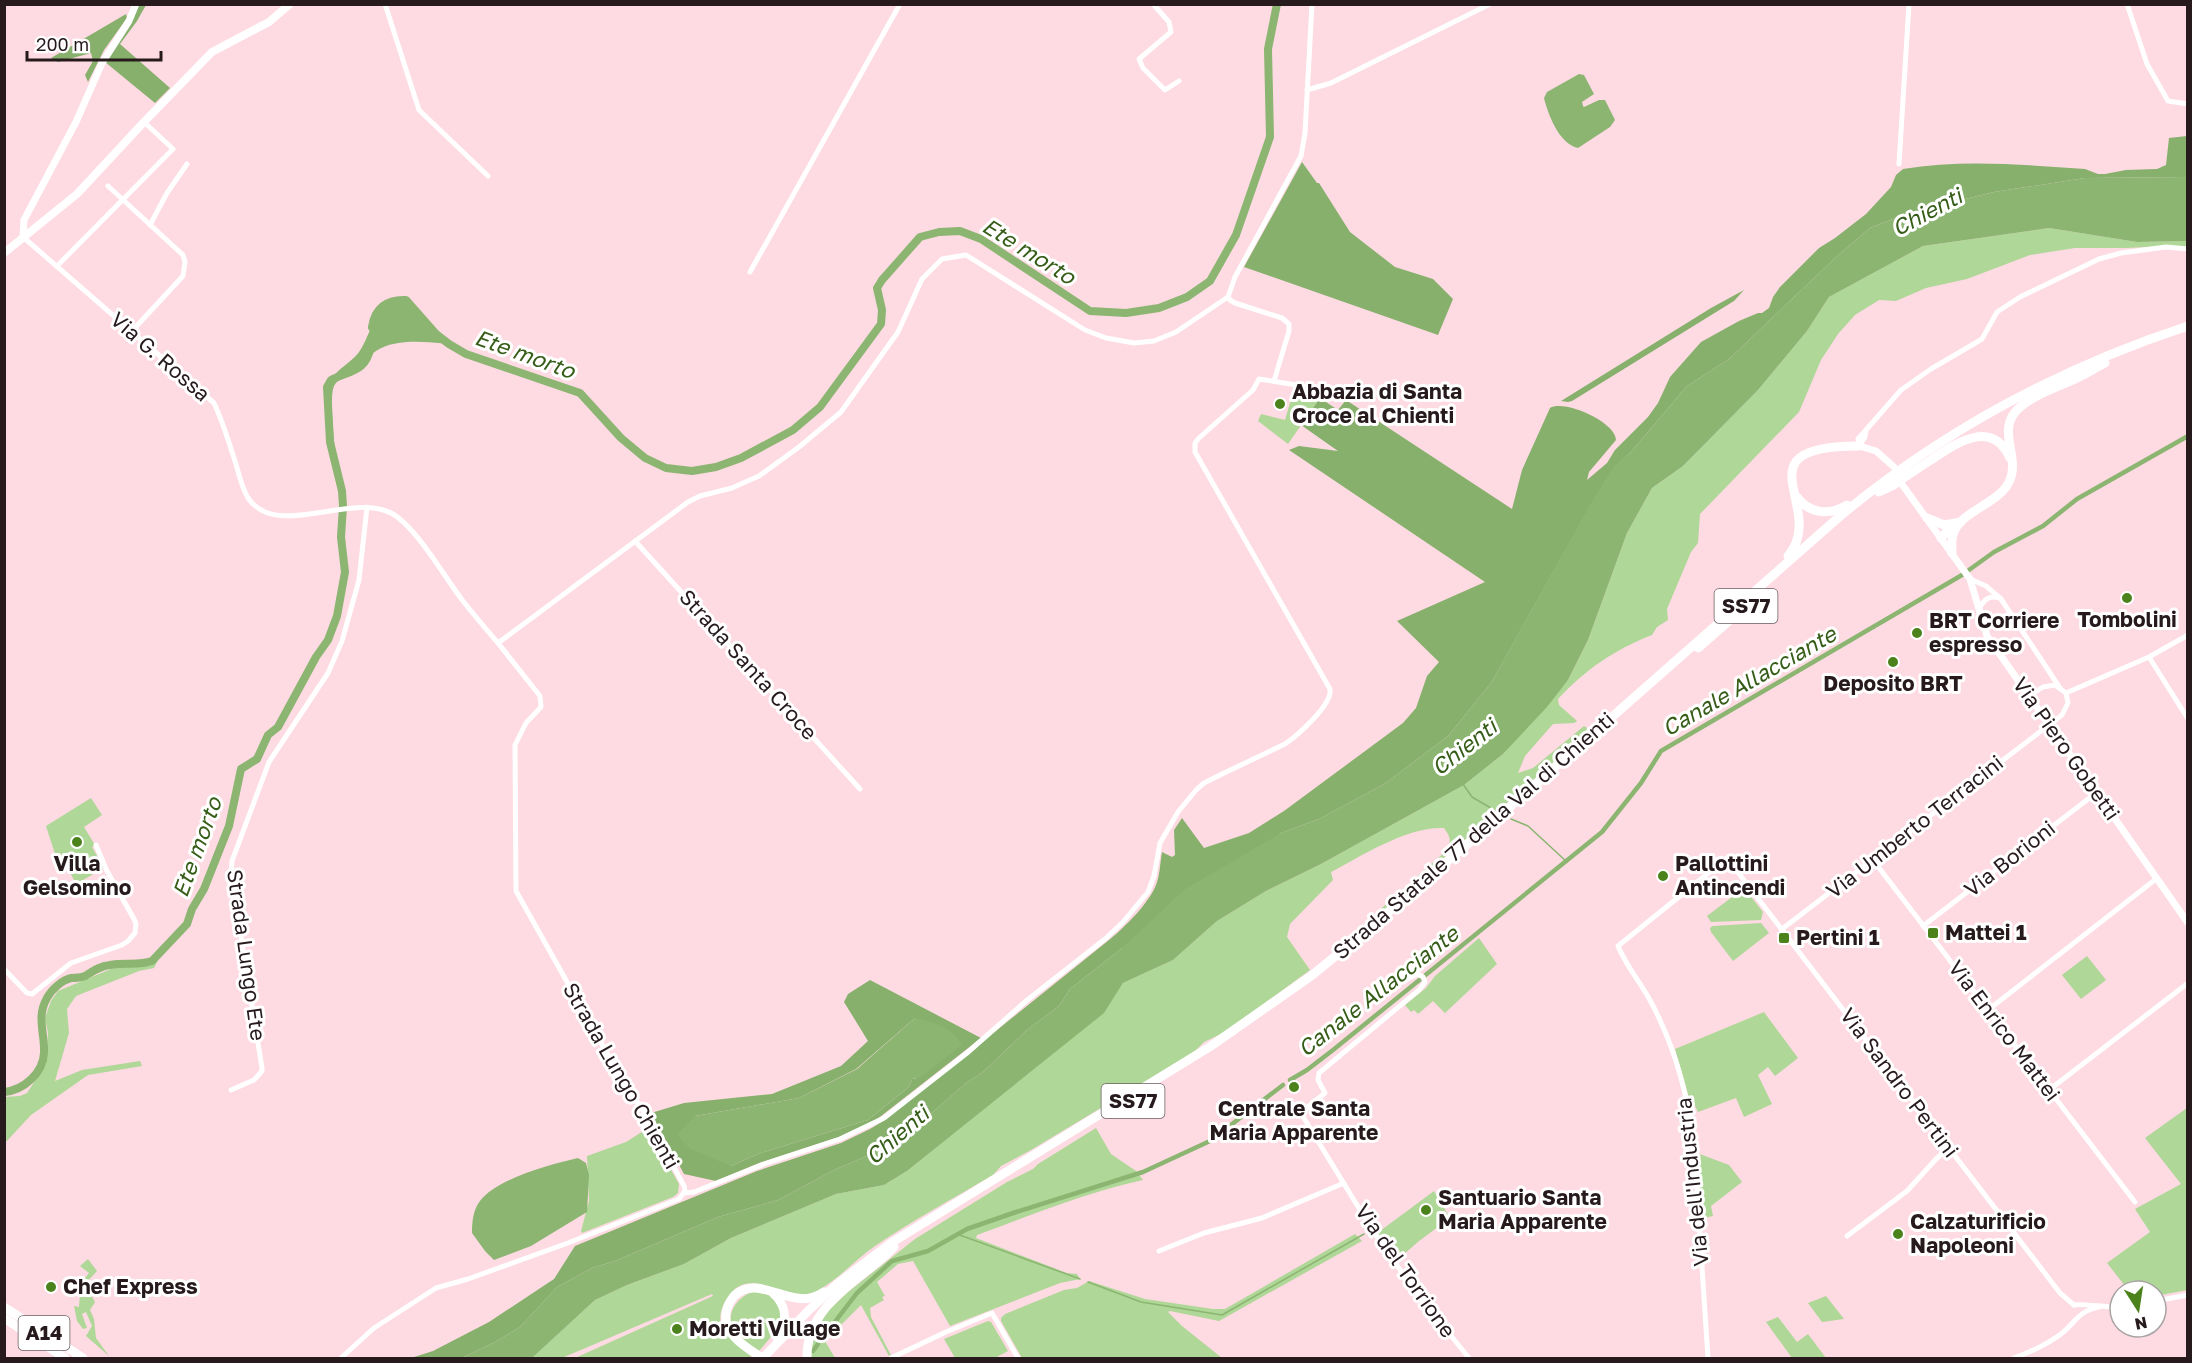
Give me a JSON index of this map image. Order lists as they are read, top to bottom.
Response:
{
  "streets": {
    "highway": ["SS77", "Strada Statale 77 della Val di Chienti", "A14"],
    "street": [
      "Via G. Rossa",
      "Strada Santa Croce",
      "Via Piero Gobetti",
      "Via Umberto Terracini",
      "Via Borioni",
      "Strada Lungo Ete",
      "Via Enrico Mattei",
      "Strada Lungo Chienti",
      "Via Sandro Pertini",
      "Via dell'Industria",
      "Via del Torrione"
    ]
  },
  "crossings": [
    ["Via G. Rossa", "Strada Lungo Ete"],
    ["Via Piero Gobetti", "Via Umberto Terracini"],
    ["Via Piero Gobetti", "Via Borioni"],
    ["Via Umberto Terracini", "Via Enrico Mattei"],
    ["Via Umberto Terracini", "Via Sandro Pertini"],
    ["Via Borioni", "Via Enrico Mattei"],
    ["Via Sandro Pertini", "Via dell'Industria"]
  ],
  "water": ["Chienti", "Ete morto", "Canale Allacciante"],
  "places": {
    "other": [
      "Abbazia di Santa Croce al Chienti",
      "Tombolini",
      "BRT Corriere espresso",
      "Deposito BRT",
      "Villa Gelsomino",
      "Pallottini Antincendi",
      "Centrale Santa Maria Apparente",
      "Santuario Santa Maria Apparente",
      "Calzaturificio Napoleoni",
      "Chef Express",
      "Moretti Village"
    ],
    "transit": ["Mattei 1", "Pertini 1"]
  },
  "scale_bar": "200 m",
  "north": "bottom"
}
